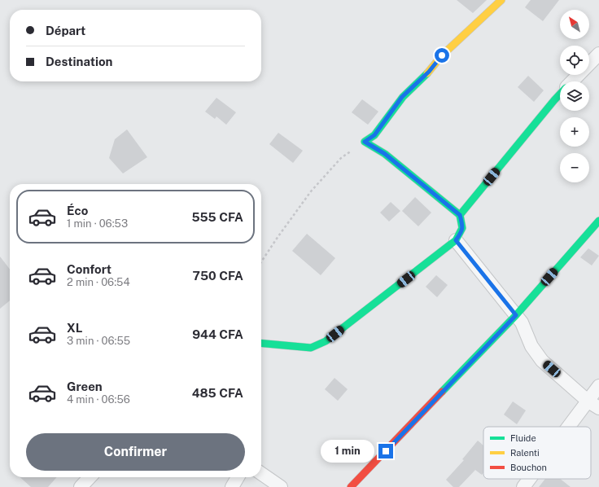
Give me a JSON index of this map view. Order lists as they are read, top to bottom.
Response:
{
  "legend": ["Fluide", "Ralenti", "Bouchon"],
  "north": "top left",
  "page": {
    "map_buttons": ["+", "−"],
    "banner": ["Départ", "Destination"],
    "list": [
      {
        "name": "Éco",
        "note": "1 min · 06:53",
        "value": "555 CFA"
      },
      {
        "name": "Confort",
        "note": "2 min · 06:54",
        "value": "750 CFA"
      },
      {
        "name": "XL",
        "note": "3 min · 06:55",
        "value": "944 CFA"
      },
      {
        "name": "Green",
        "note": "4 min · 06:56",
        "value": "485 CFA"
      }
    ],
    "buttons": "Confirmer",
    "bubble": "1 min"
  }
}
